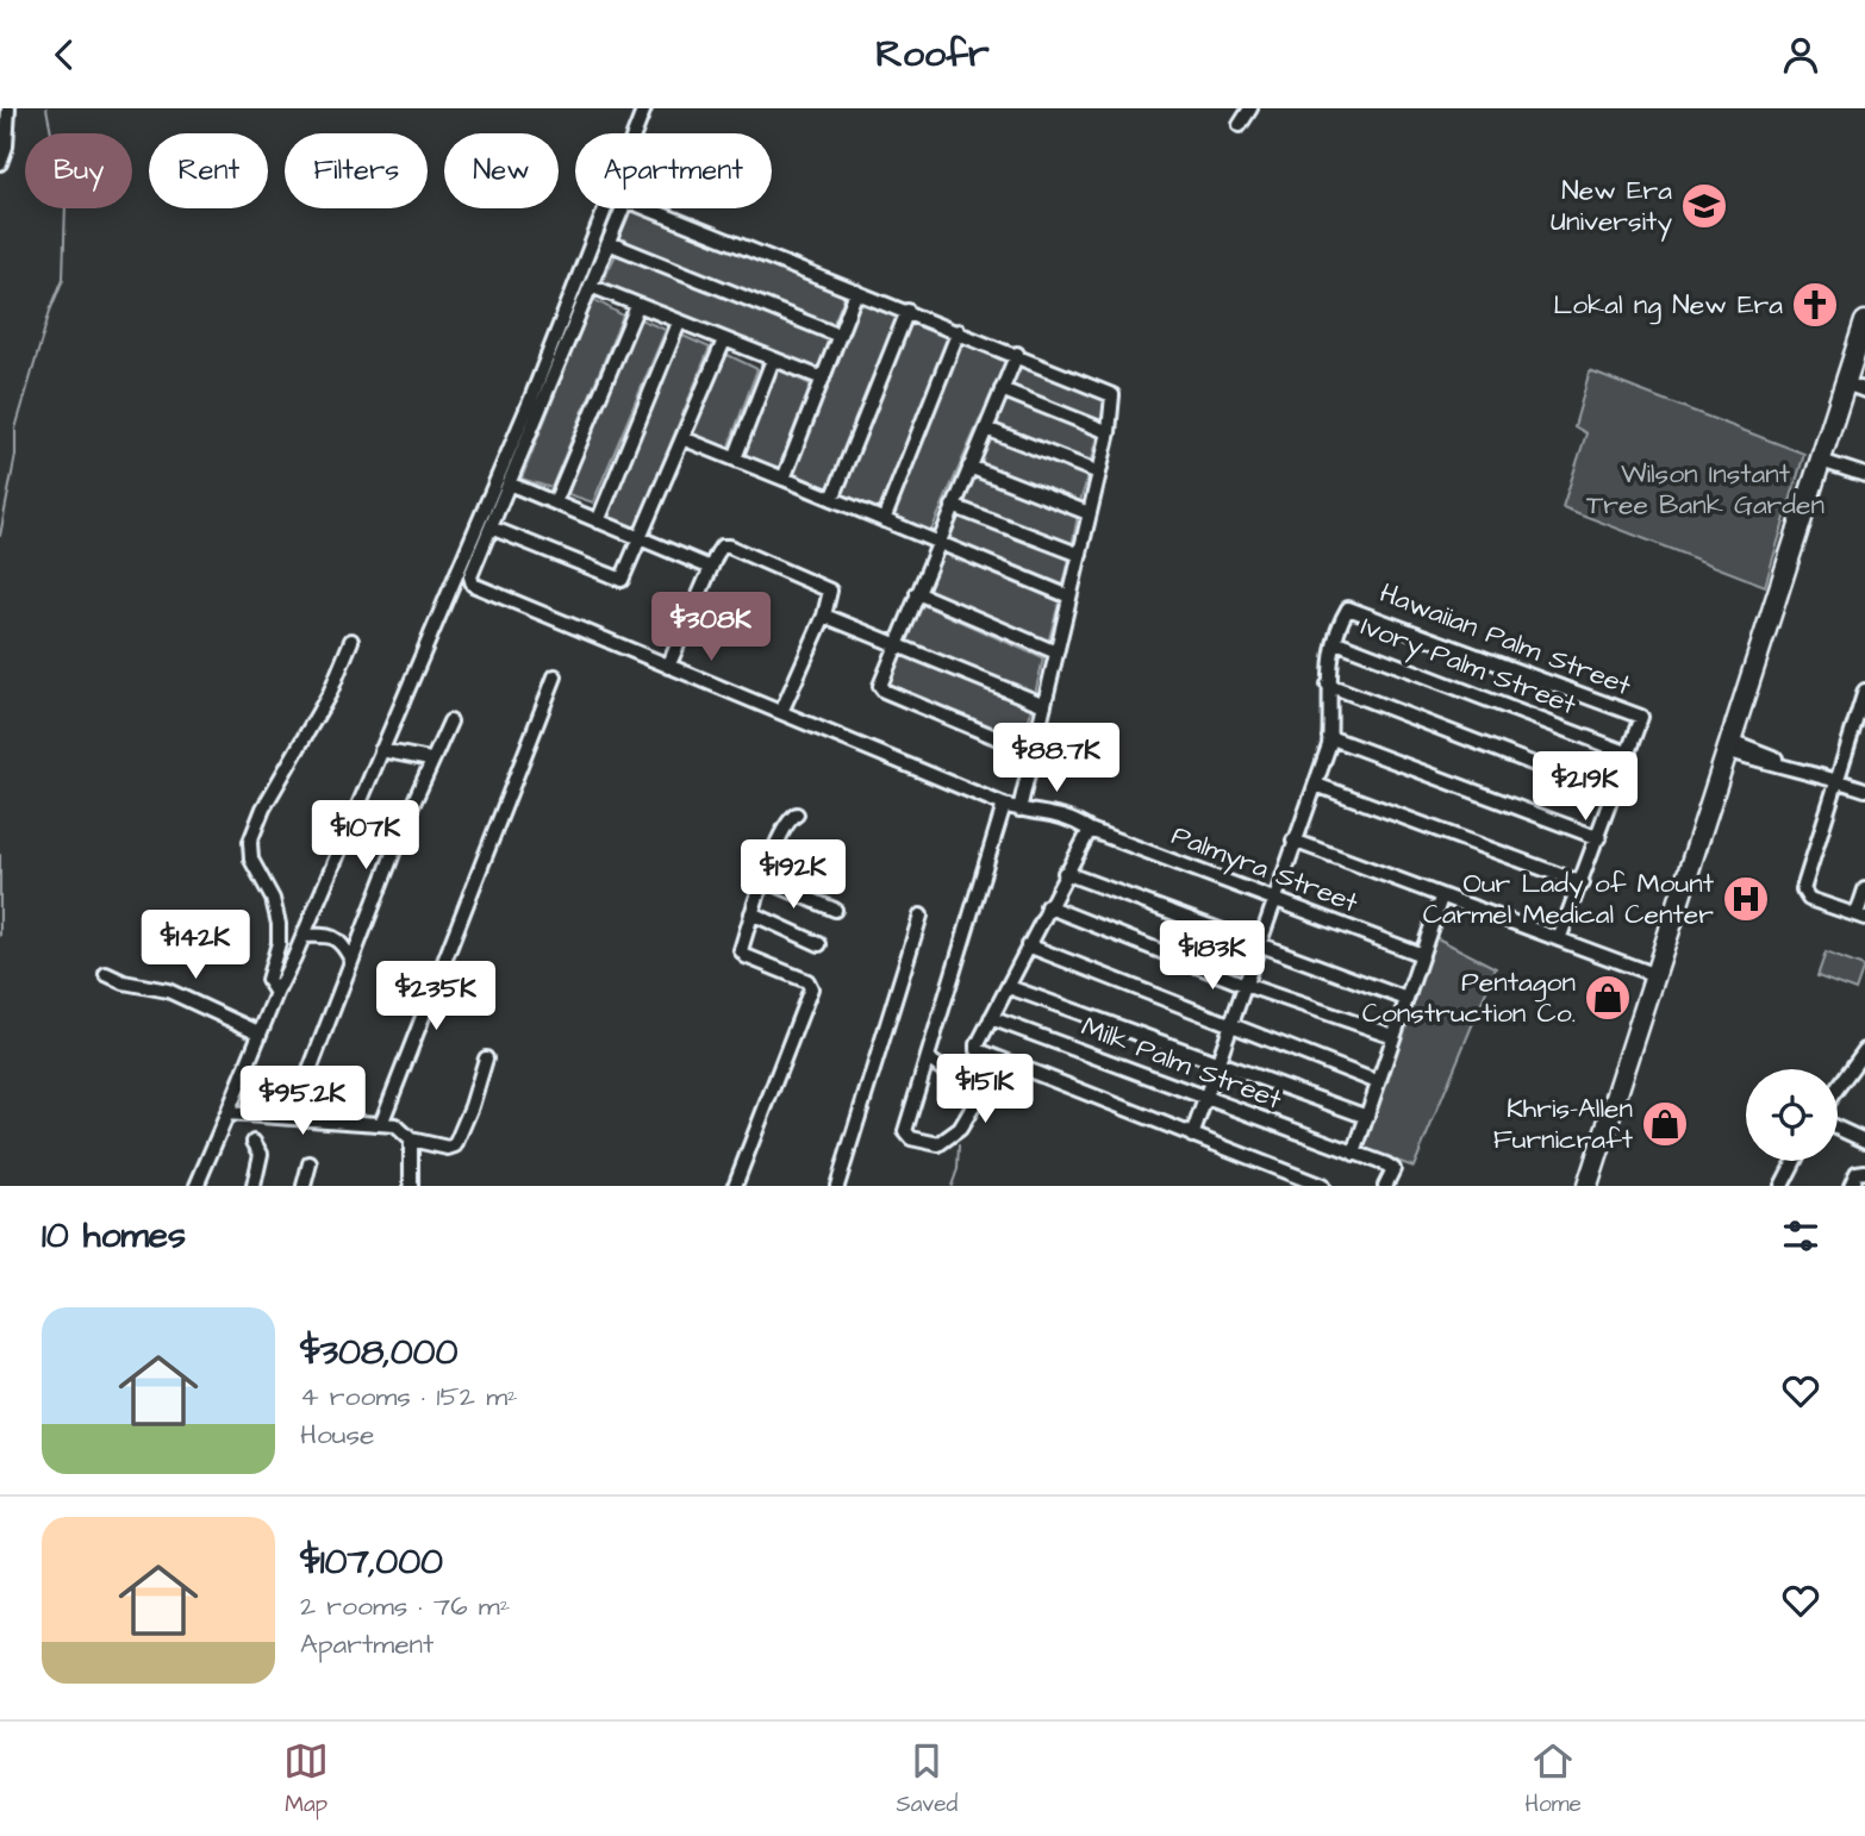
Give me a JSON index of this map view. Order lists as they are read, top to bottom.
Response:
{
  "streets": {
    "street": [
      "Hawaiian Palm Street",
      "Ivory Palm Street",
      "Palmyra Street",
      "Milk Palm Street"
    ]
  },
  "crossings": [
    ["Hawaiian Palm Street", "Ivory Palm Street"]
  ],
  "parks": ["Wilson Instant Tree Bank Garden"],
  "places": {
    "school or university": ["New Era University"],
    "church": ["Lokal ng New Era"],
    "hospital": ["Our Lady of Mount Carmel Medical Center"],
    "shop": ["Pentagon Construction Co.", "Khris-Allen Furnicraft"]
  },
  "page": {
    "header": "Roofr",
    "chip": [
      "Buy",
      "Rent",
      "Filters",
      "New",
      "Apartment"
    ],
    "price": [
      "$308K",
      "$88.7K",
      "$219K",
      "$107K",
      "$192K",
      "$142K",
      "$183K",
      "$235K",
      "$151K",
      "$95.2K"
    ],
    "heading": "10 homes",
    "list": [
      {
        "name": "$308,000",
        "note": "4 rooms · 152 m² · House"
      },
      {
        "name": "$107,000",
        "note": "2 rooms · 76 m² · Apartment"
      }
    ],
    "tabs": ["Map", "Saved", "Home"]
  }
}
